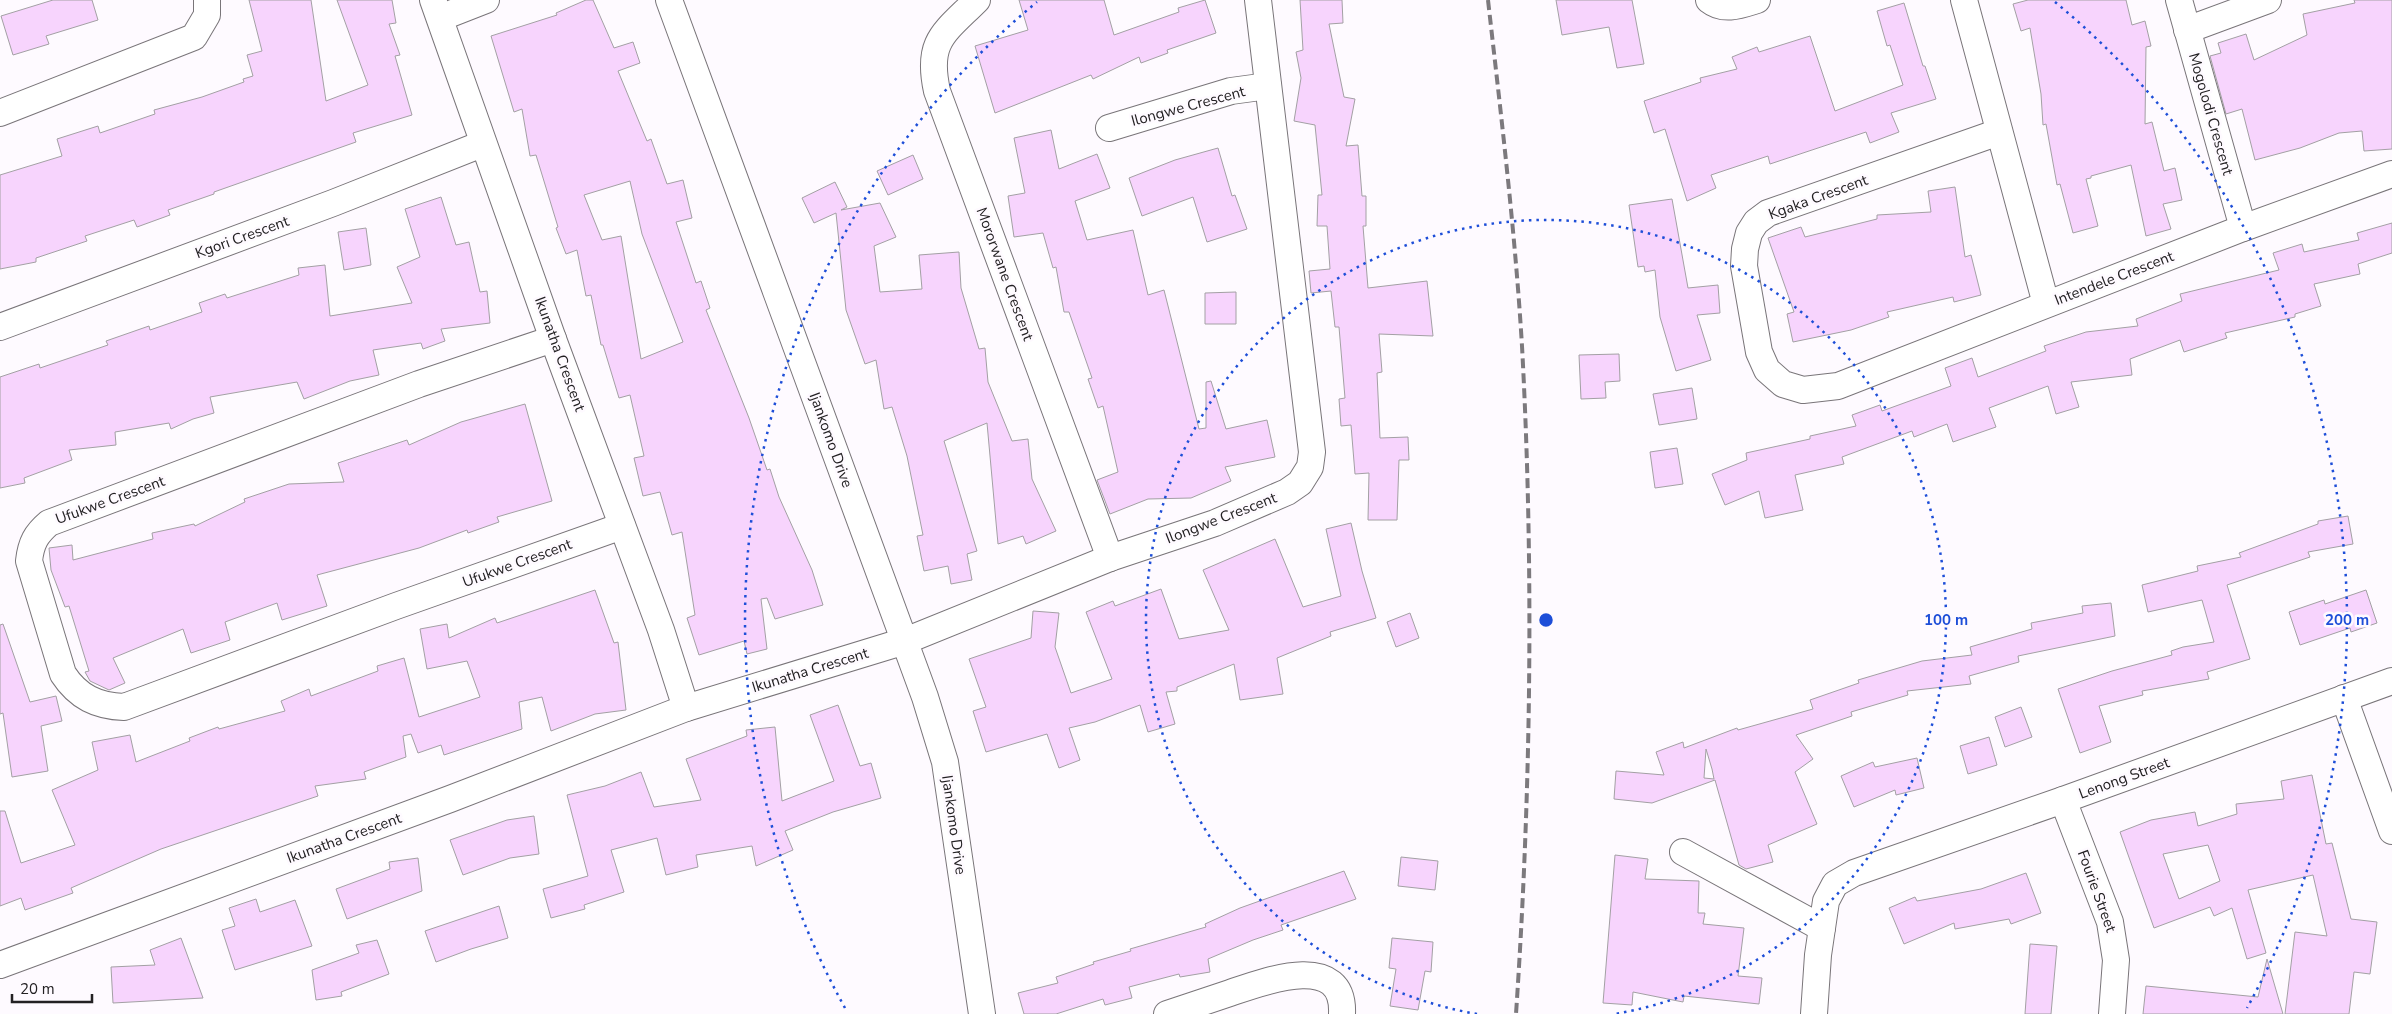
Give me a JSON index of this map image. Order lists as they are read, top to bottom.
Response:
{
  "streets": {
    "street": [
      "Ilongwe Crescent",
      "Mogolodi Crescent",
      "Kgaka Crescent",
      "Kgori Crescent",
      "Mororwane Crescent",
      "Intendele Crescent",
      "Ikunatha Crescent",
      "Ijankomo Drive",
      "Ufukwe Crescent",
      "Lenong Street",
      "Fourie Street"
    ]
  },
  "crossings": [
    ["Ilongwe Crescent", "Mororwane Crescent"],
    ["Ilongwe Crescent", "Ikunatha Crescent"],
    ["Ilongwe Crescent", "Ijankomo Drive"],
    ["Mogolodi Crescent", "Intendele Crescent"],
    ["Kgaka Crescent", "Intendele Crescent"],
    ["Kgori Crescent", "Ikunatha Crescent"],
    ["Ikunatha Crescent", "Ijankomo Drive"],
    ["Ikunatha Crescent", "Ufukwe Crescent"],
    ["Lenong Street", "Fourie Street"]
  ],
  "scale_bar": "20 m",
  "rings": ["100 m", "200 m"]
}
